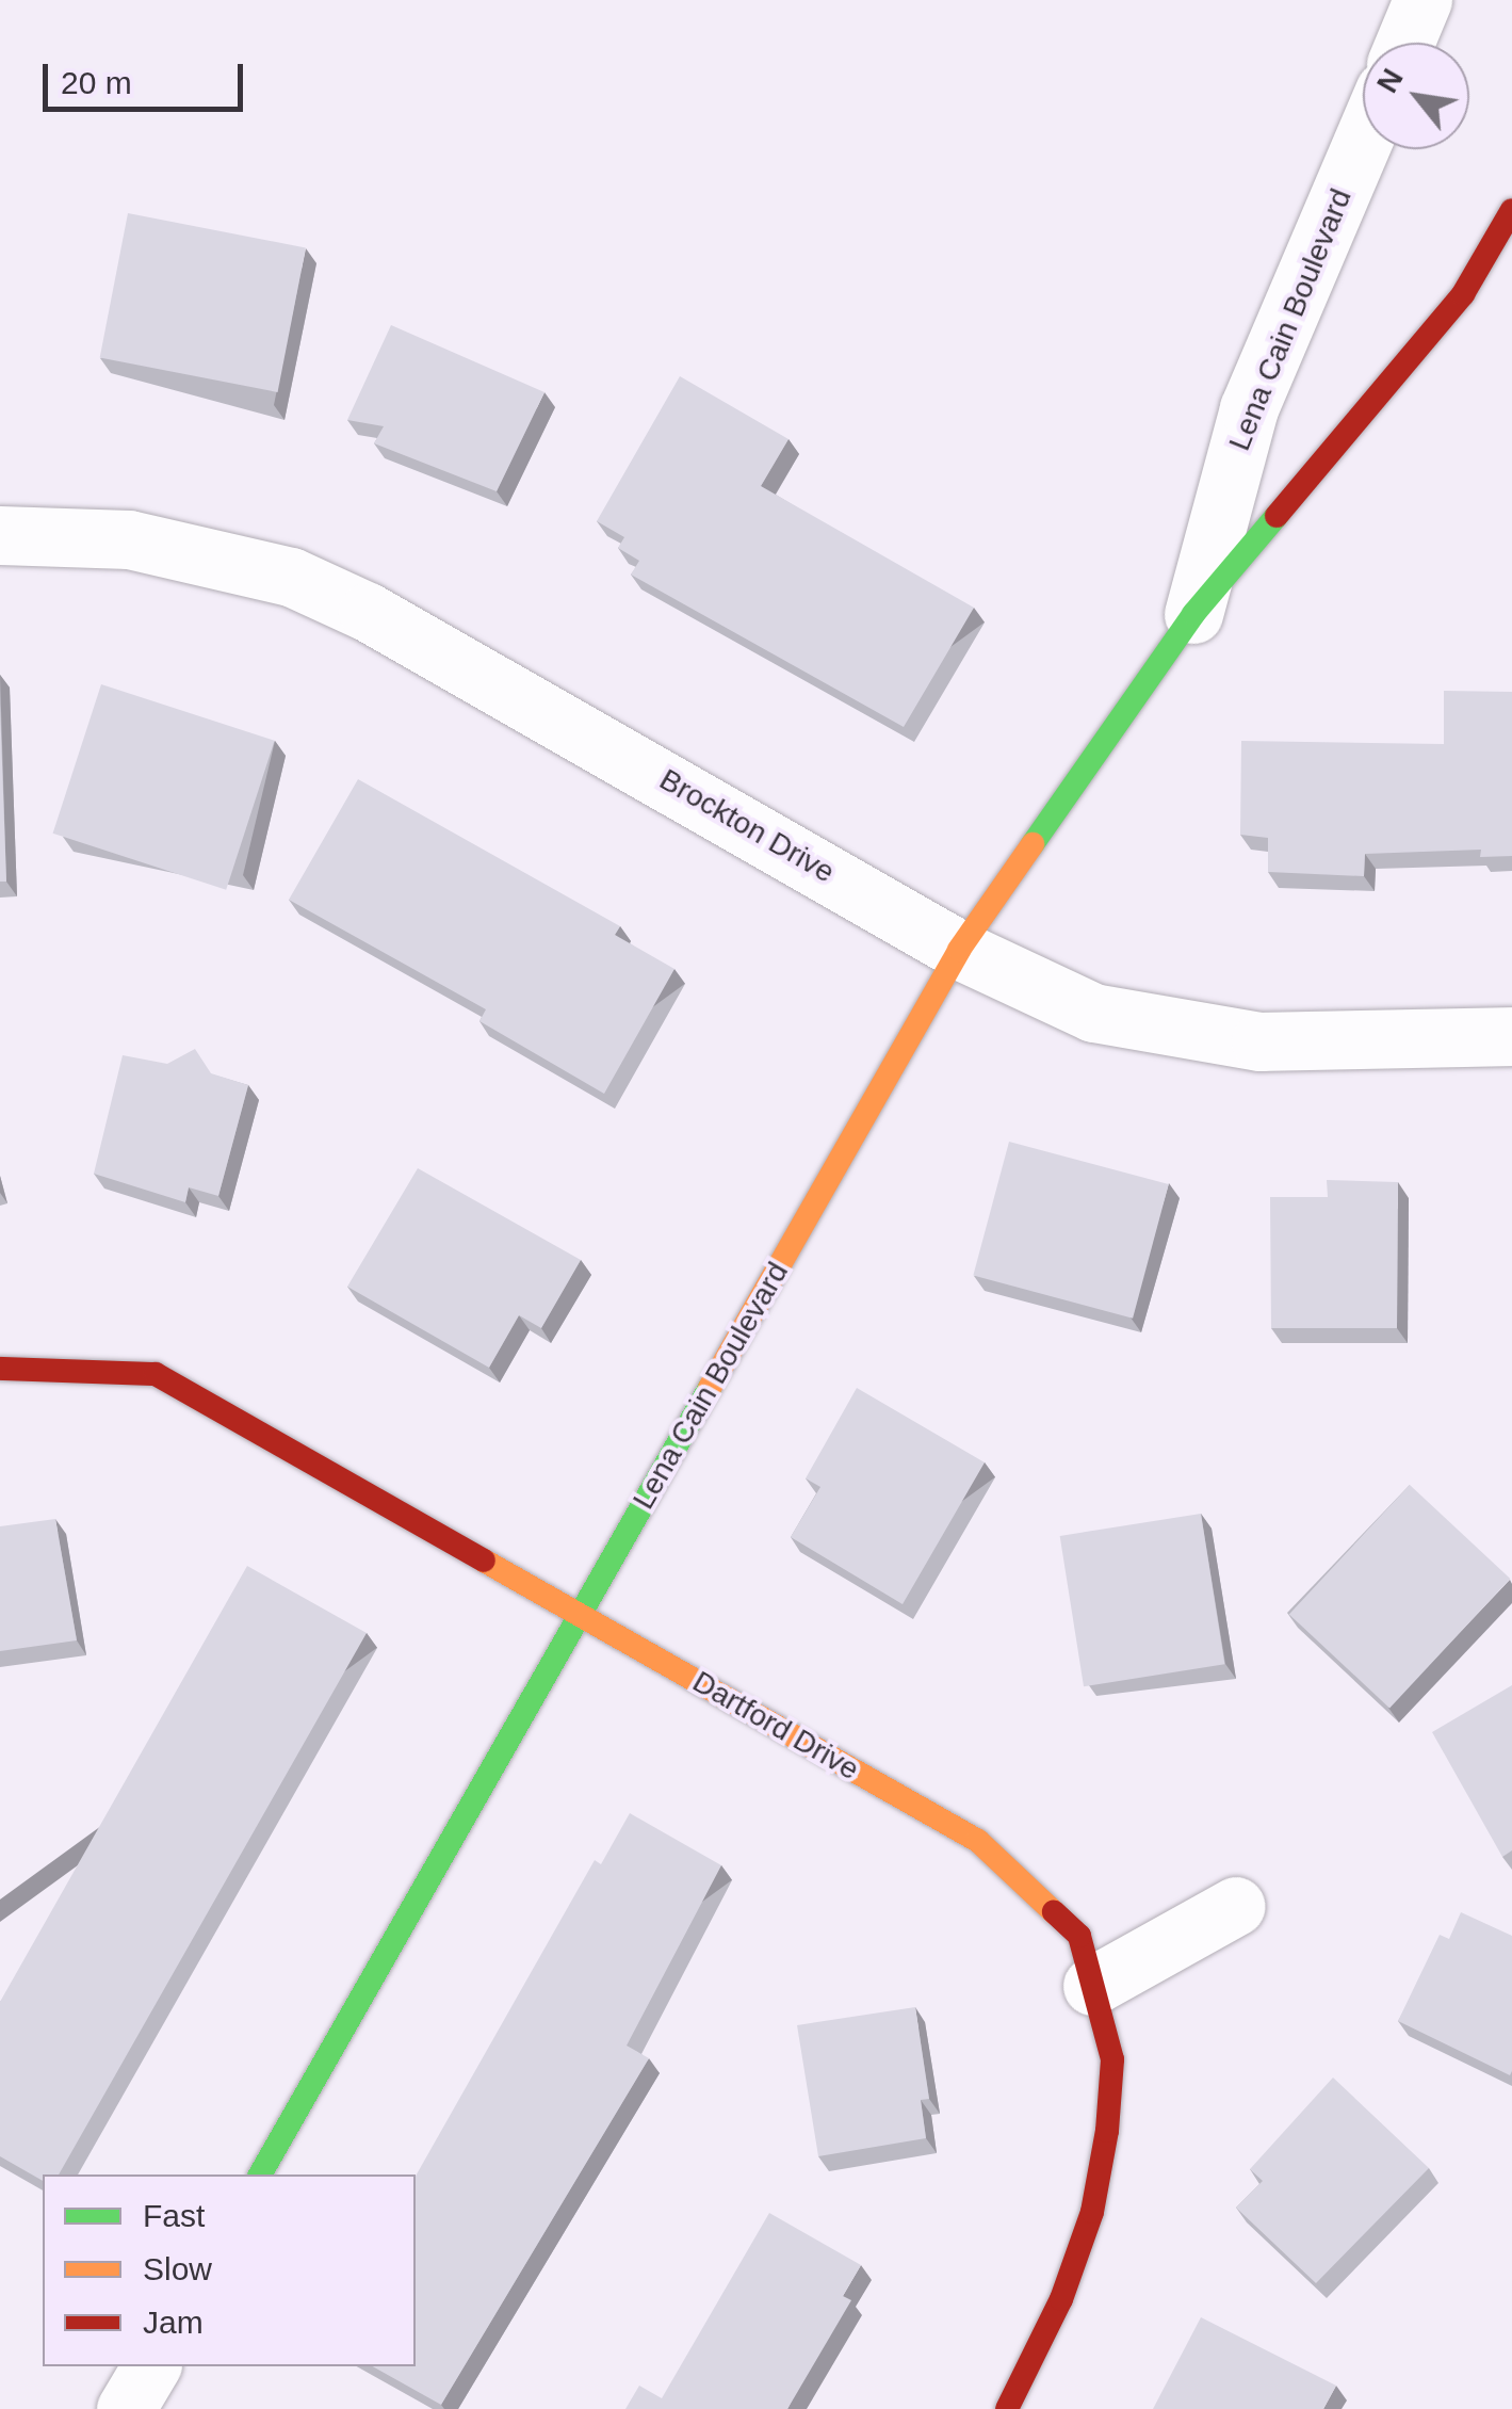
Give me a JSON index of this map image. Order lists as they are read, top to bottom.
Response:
{
  "streets": {
    "street": ["Lena Cain Boulevard", "Brockton Drive", "Dartford Drive"]
  },
  "crossings": [
    ["Lena Cain Boulevard", "Brockton Drive"],
    ["Lena Cain Boulevard", "Dartford Drive"]
  ],
  "legend": ["Fast", "Slow", "Jam"],
  "scale_bar": "20 m",
  "north": "top left"
}
